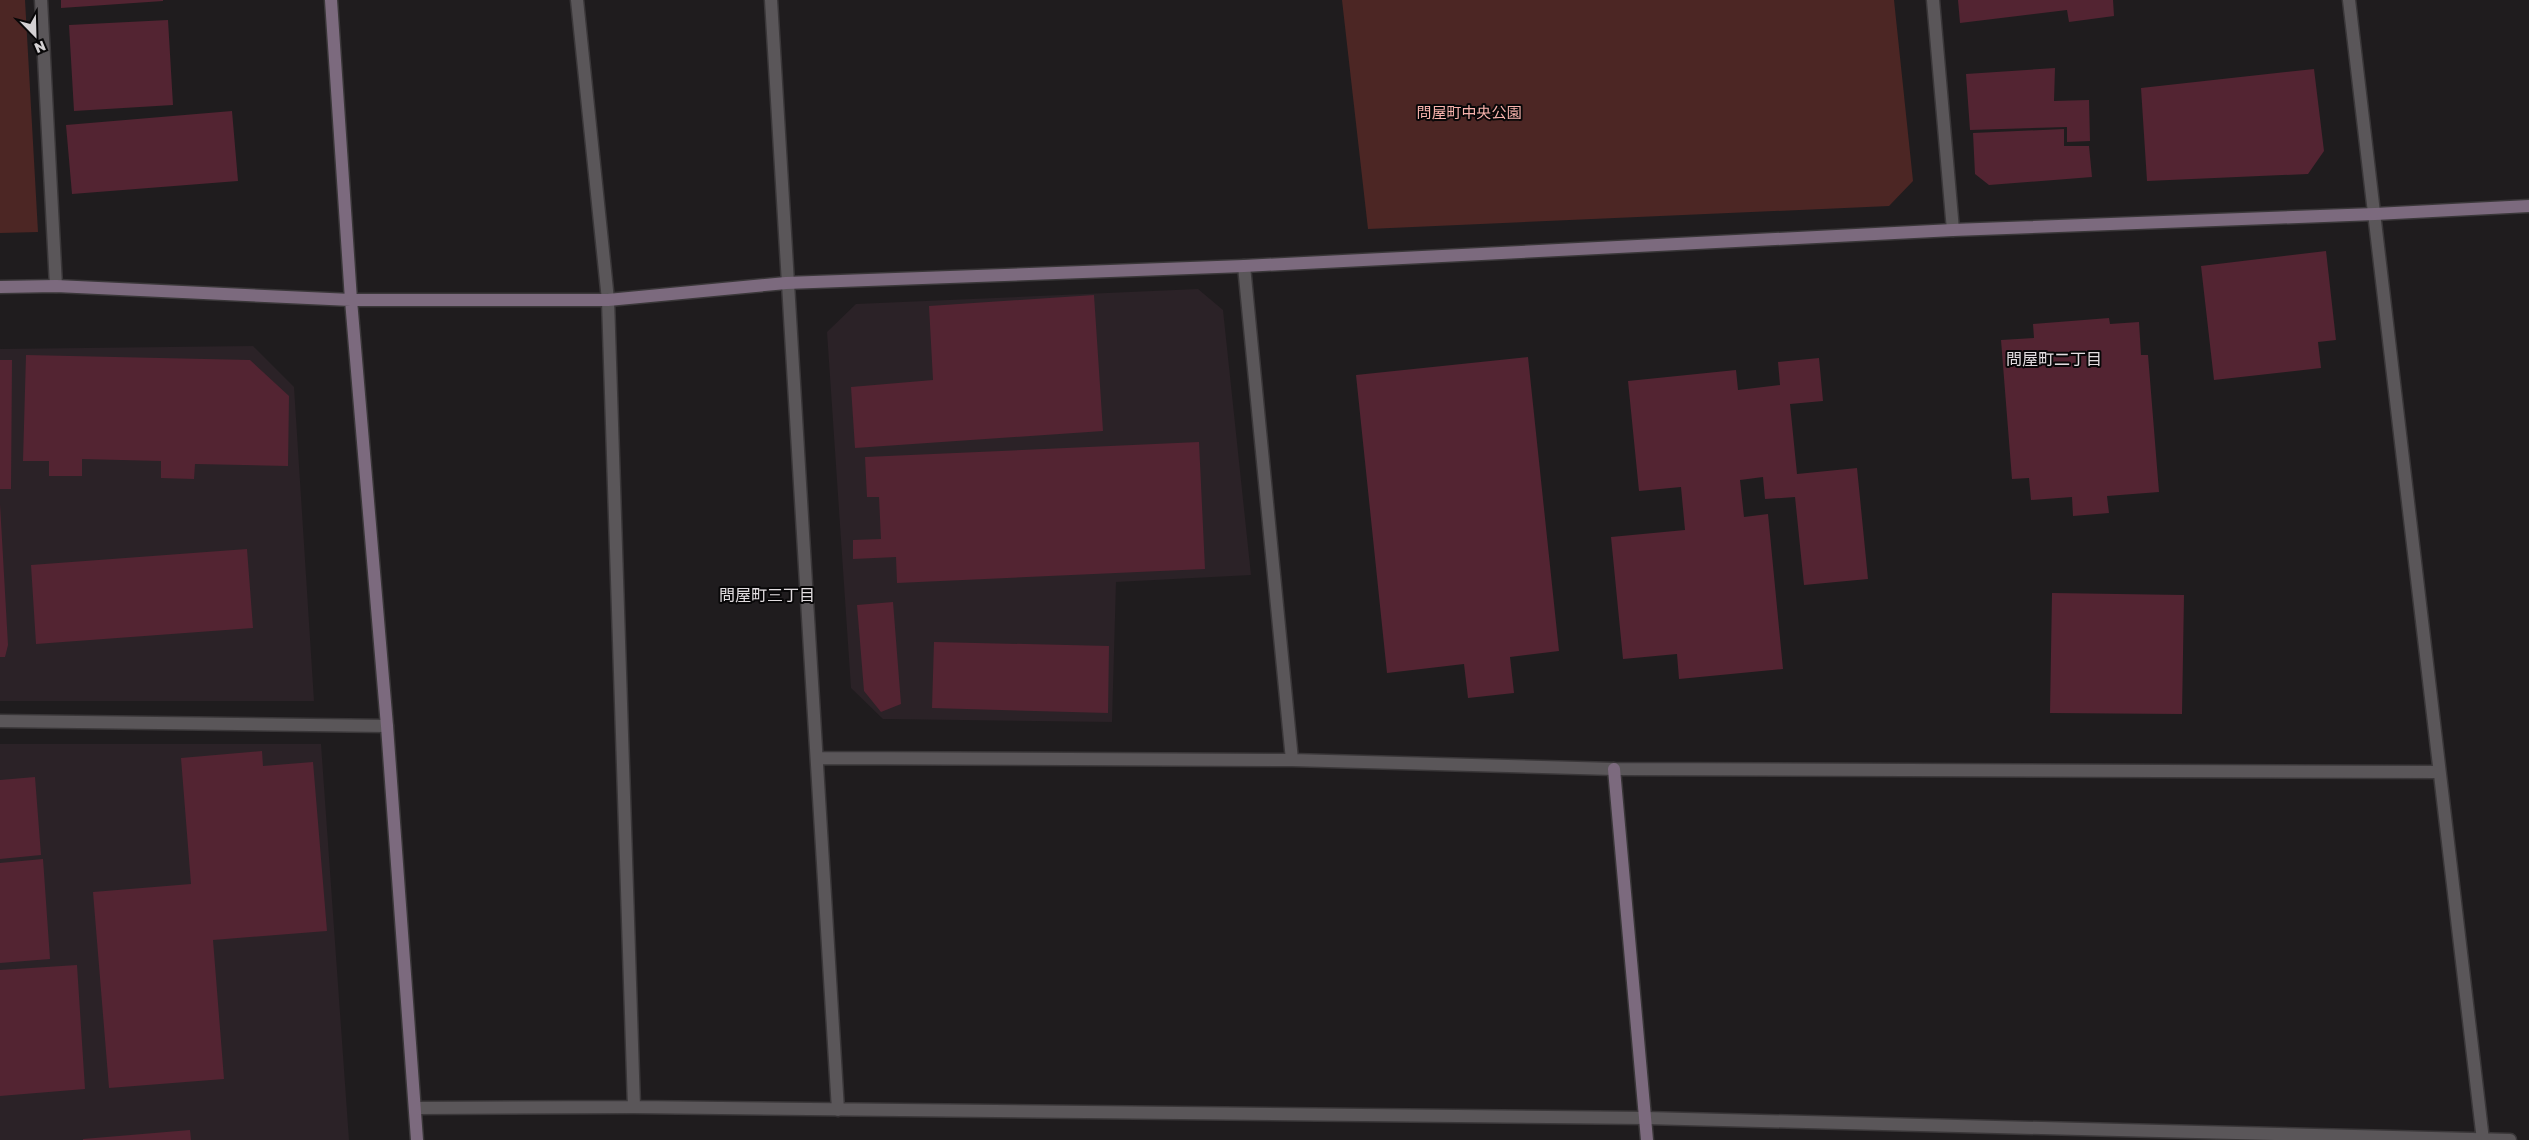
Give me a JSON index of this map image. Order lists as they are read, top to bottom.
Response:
{
  "districts": ["問屋町二丁目", "問屋町三丁目"],
  "parks": ["問屋町中央公園"],
  "north": "bottom right"
}
